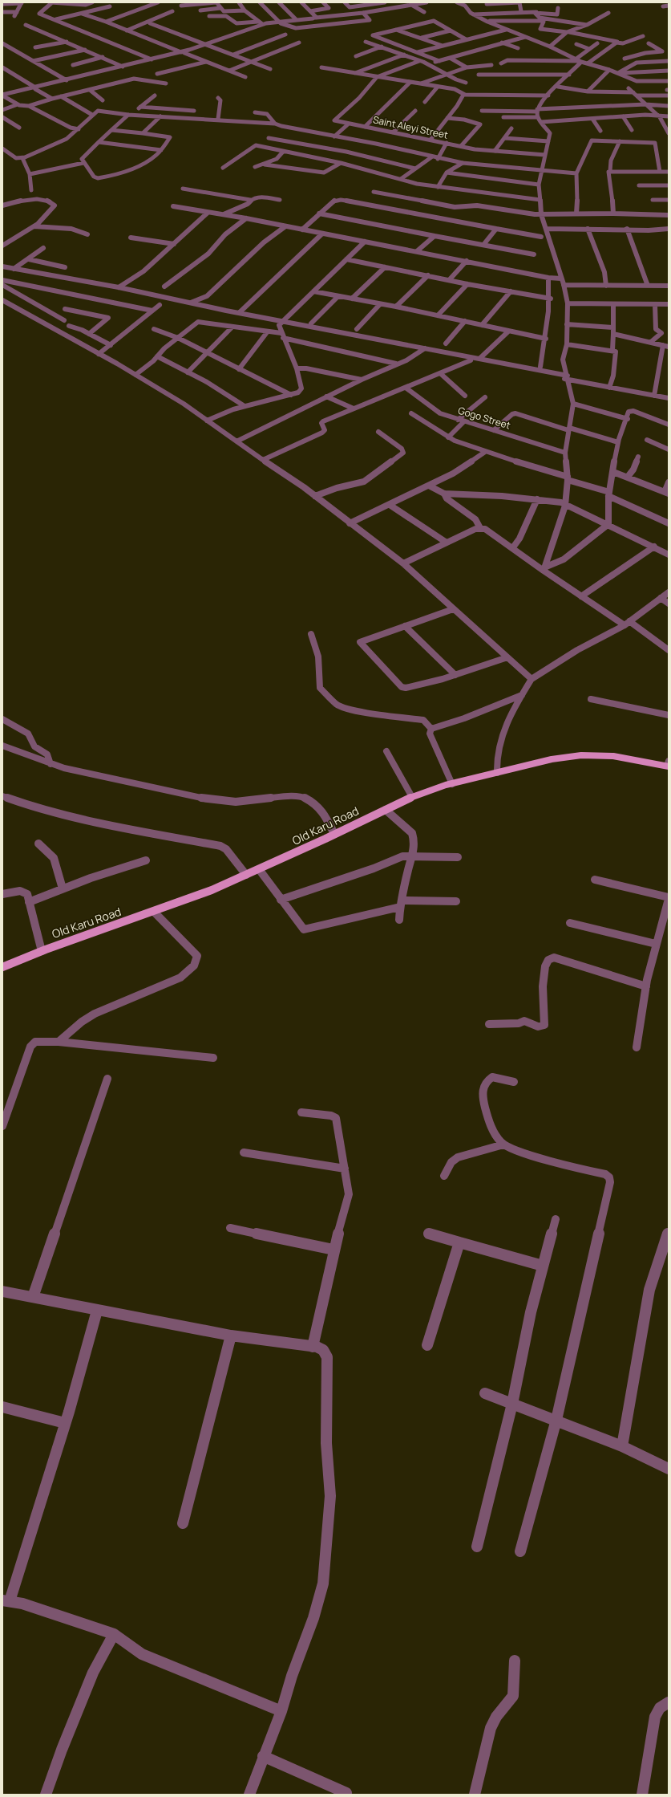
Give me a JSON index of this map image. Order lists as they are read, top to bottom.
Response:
{
  "streets": {
    "main road": ["Old Karu Road"],
    "street": ["Saint Aleyi Street", "Gogo Street"]
  }
}
